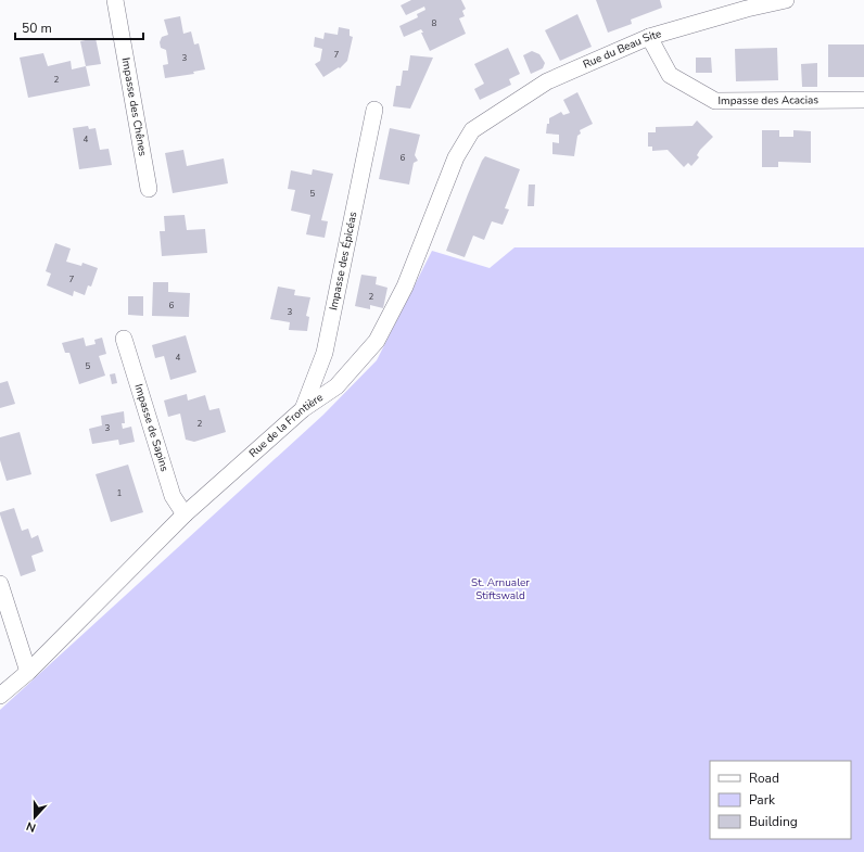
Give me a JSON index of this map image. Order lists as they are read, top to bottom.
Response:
{
  "streets": {
    "street": [
      "Rue du Beau Site",
      "Impasse des Acacias",
      "Impasse des Chênes",
      "Impasse des Épicéas",
      "Rue de la Frontière",
      "Impasse de Sapins"
    ]
  },
  "crossings": [
    ["Rue du Beau Site", "Impasse des Acacias"],
    ["Rue du Beau Site", "Rue de la Frontière"],
    ["Impasse des Épicéas", "Rue de la Frontière"],
    ["Rue de la Frontière", "Impasse de Sapins"]
  ],
  "parks": ["St. Arnualer Stiftswald"],
  "house_numbers": [
    "8",
    "7",
    "3",
    "2",
    "4",
    "6",
    "5",
    "7",
    "2",
    "6",
    "3",
    "4",
    "5",
    "2",
    "3",
    "1"
  ],
  "legend": ["Road", "Park", "Building"],
  "scale_bar": "50 m",
  "north": "bottom"
}
